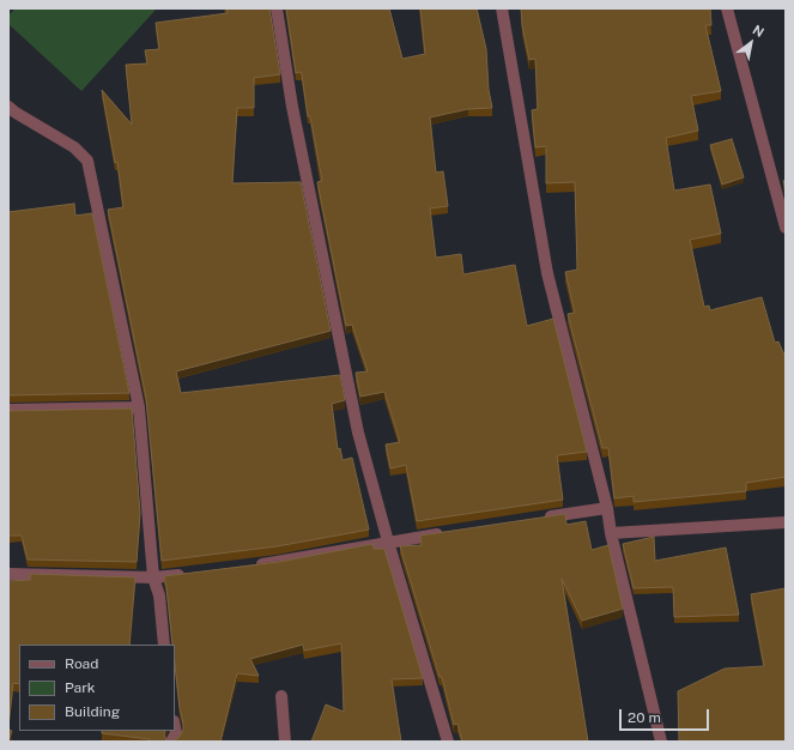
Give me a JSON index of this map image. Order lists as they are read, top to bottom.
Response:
{
  "legend": ["Road", "Park", "Building"],
  "scale_bar": "20 m",
  "north": "top right"
}
